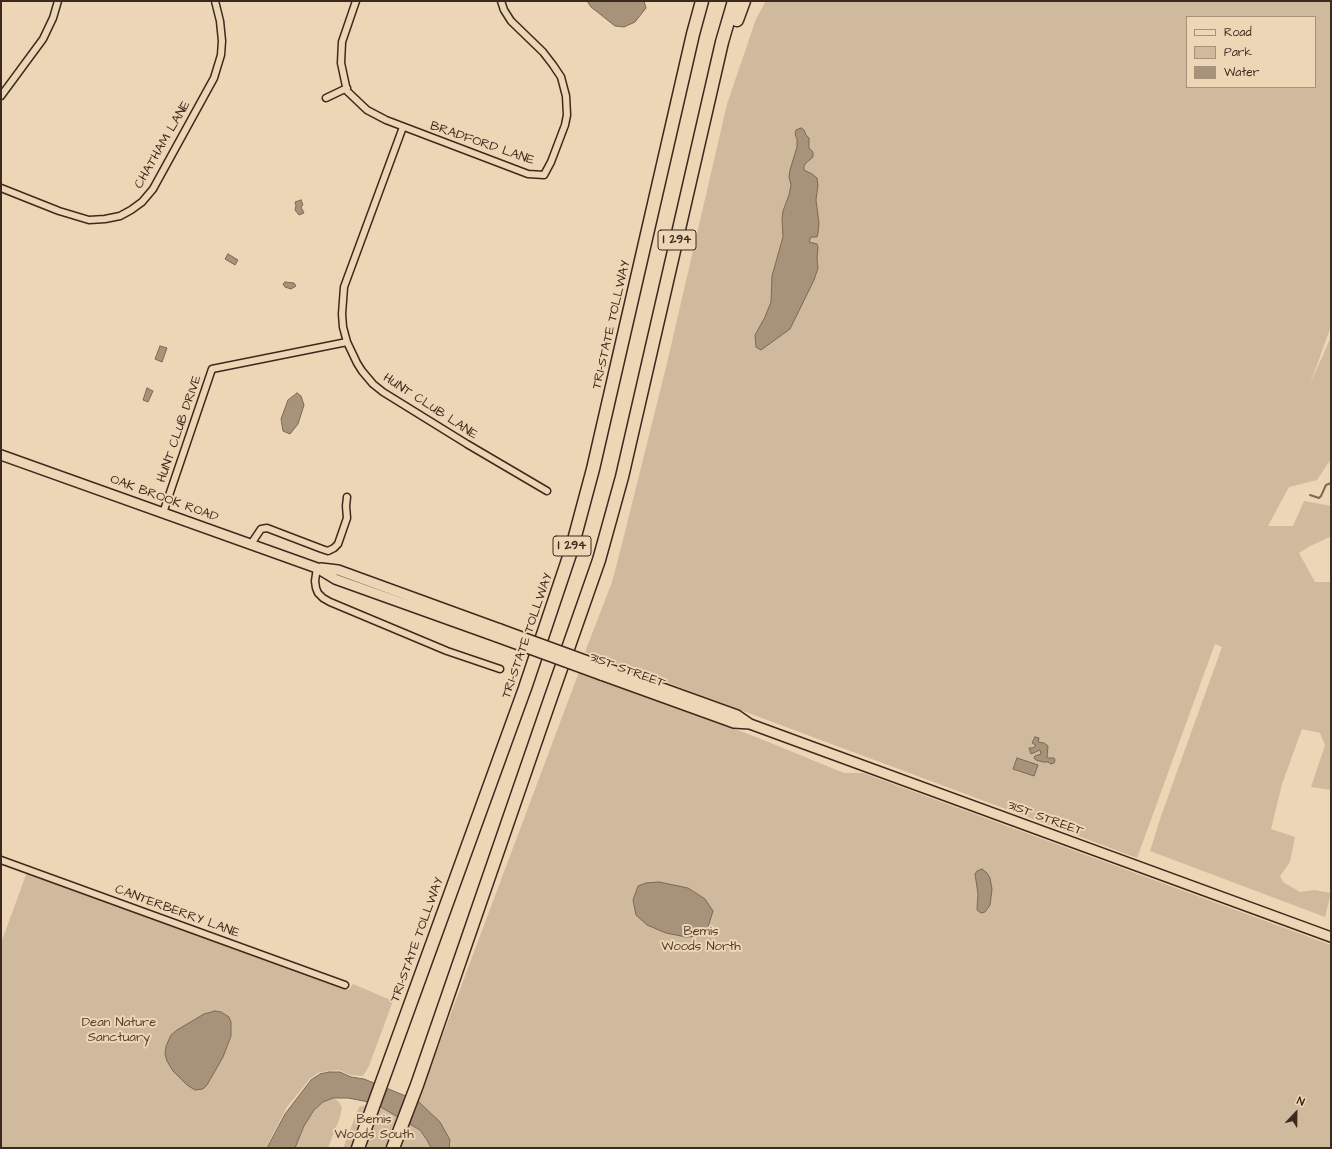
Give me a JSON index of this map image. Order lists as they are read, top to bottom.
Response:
{
  "streets": {
    "highway": ["I 294", "TRI-STATE TOLLWAY"],
    "main road": ["OAK BROOK ROAD", "31ST STREET"],
    "street": [
      "BRADFORD LANE",
      "CHATHAM LANE",
      "HUNT CLUB LANE",
      "HUNT CLUB DRIVE",
      "CANTERBERRY LANE"
    ]
  },
  "crossings": [
    ["BRADFORD LANE", "HUNT CLUB LANE"],
    ["HUNT CLUB LANE", "HUNT CLUB DRIVE"],
    ["HUNT CLUB DRIVE", "OAK BROOK ROAD"],
    ["OAK BROOK ROAD", "31ST STREET"]
  ],
  "parks": ["Bemis Woods North", "Dean Nature Sanctuary", "Bemis Woods South"],
  "legend": ["Road", "Park", "Water"],
  "north": "top"
}
